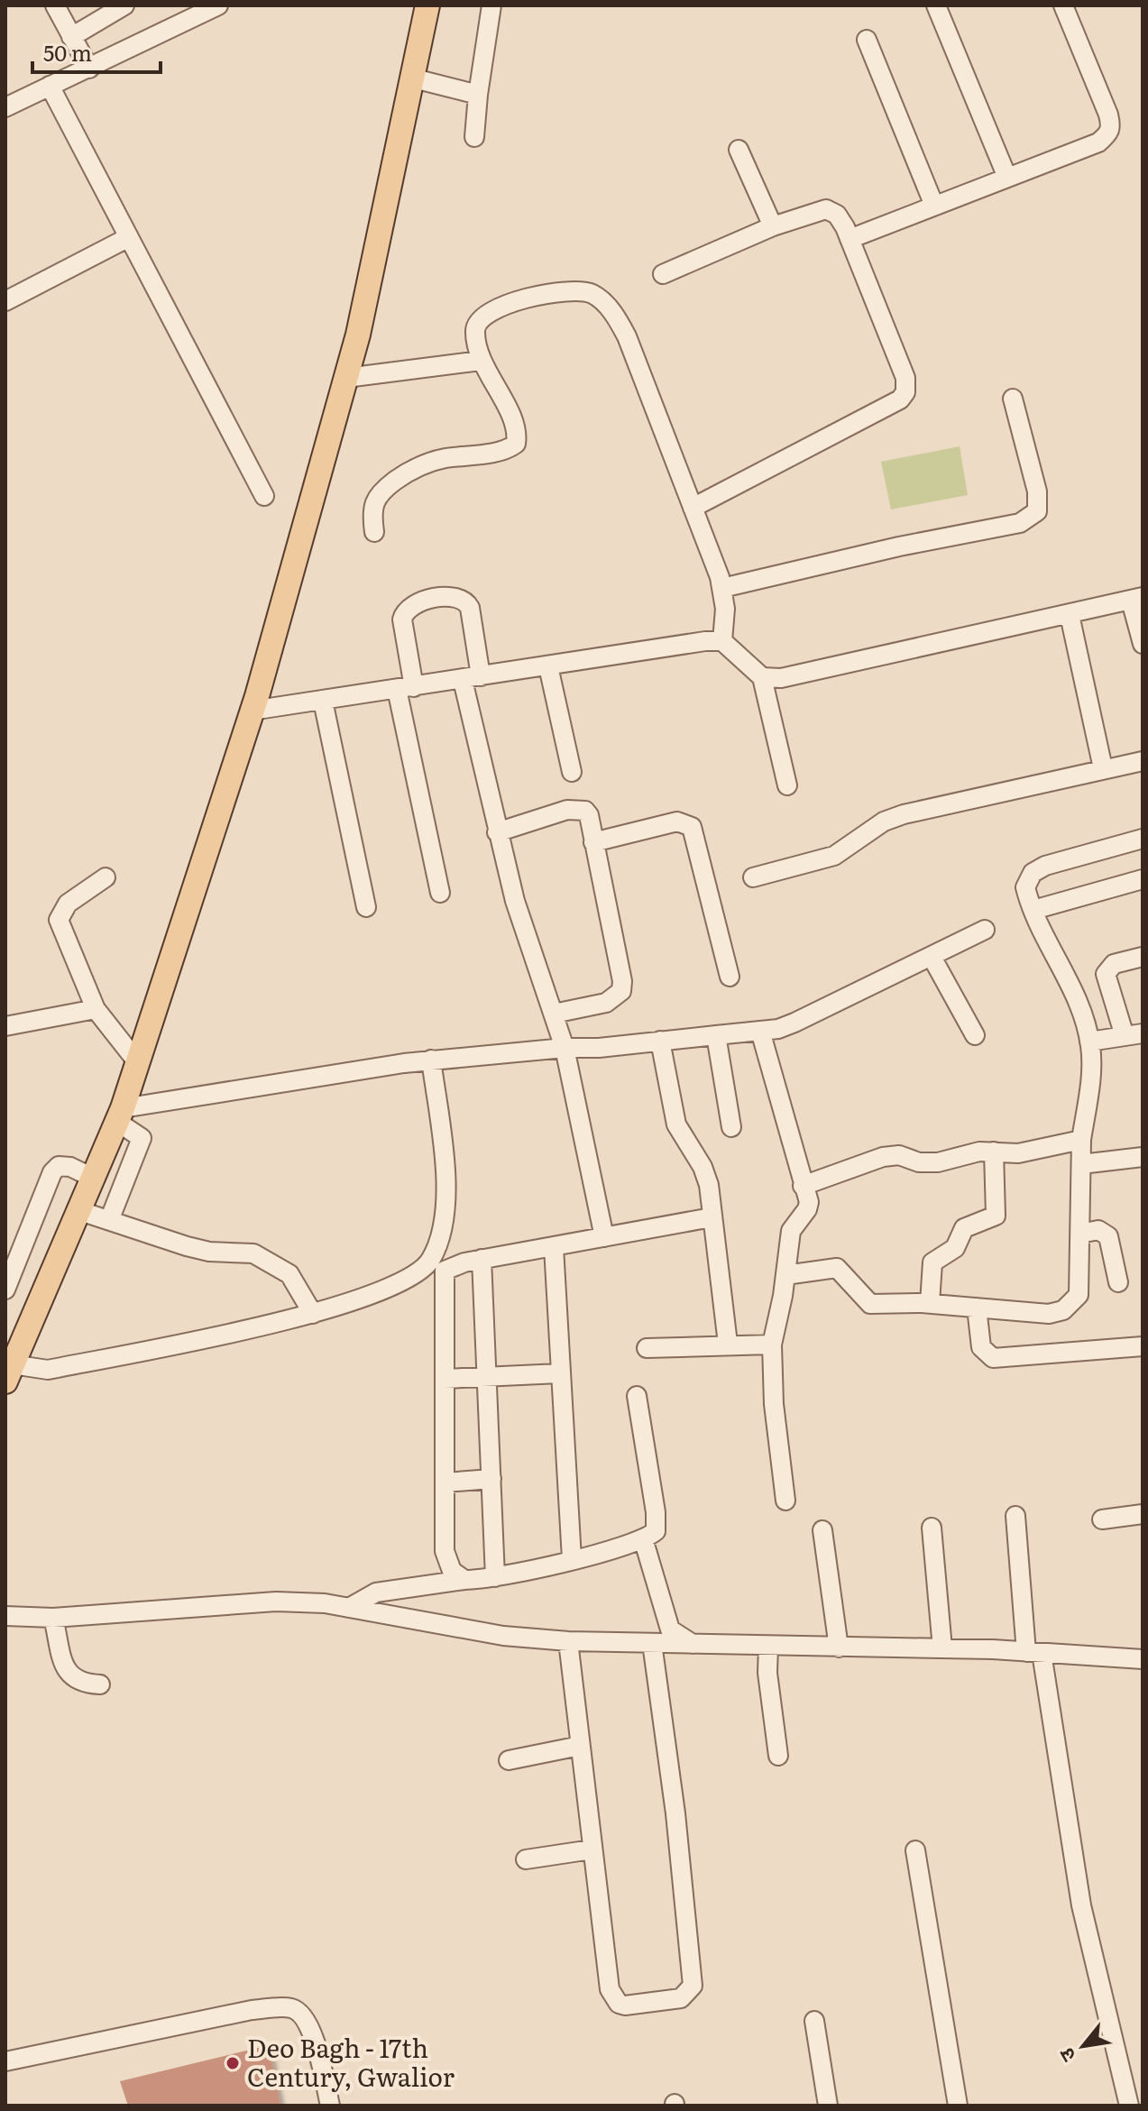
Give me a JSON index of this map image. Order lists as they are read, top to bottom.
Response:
{
  "places": ["Deo Bagh - 17th Century, Gwalior"],
  "scale_bar": "50 m",
  "north": "bottom left"
}
